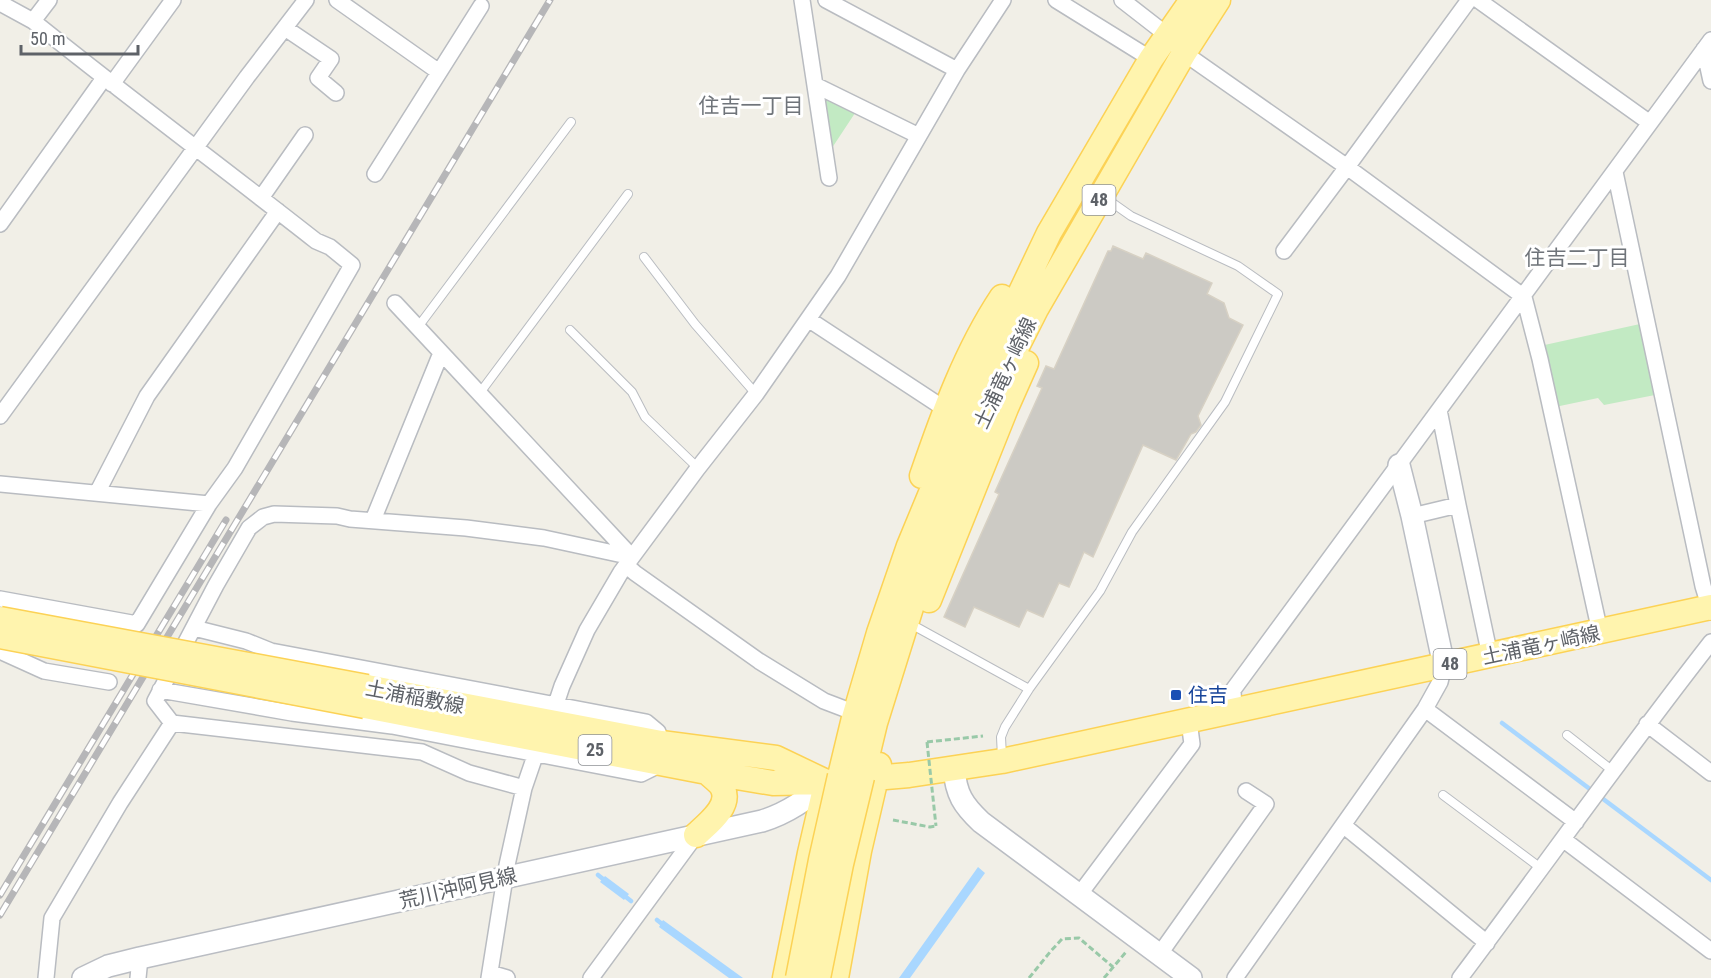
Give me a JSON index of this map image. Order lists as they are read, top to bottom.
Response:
{
  "streets": {
    "main road": [
      "48",
      "土浦竜ヶ崎線",
      "土浦稲敷線",
      "25",
      "荒川沖阿見線"
    ]
  },
  "crossings": [
    ["土浦竜ヶ崎線", "土浦稲敷線"],
    ["土浦竜ヶ崎線", "荒川沖阿見線"],
    ["土浦稲敷線", "荒川沖阿見線"]
  ],
  "districts": ["住吉一丁目", "住吉二丁目"],
  "places": {
    "transit": ["住吉"]
  },
  "scale_bar": "50 m"
}
